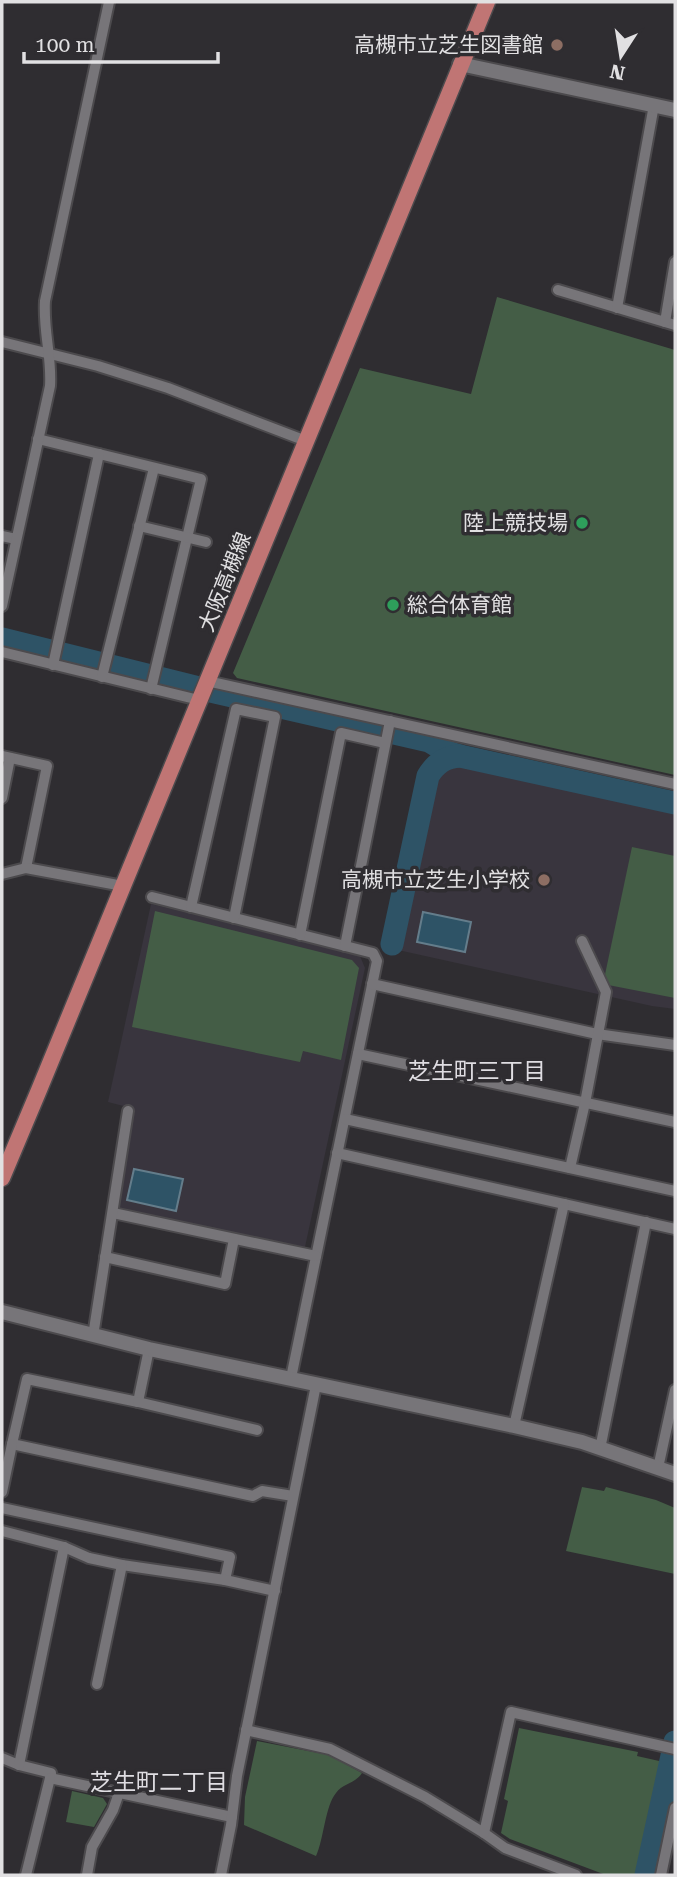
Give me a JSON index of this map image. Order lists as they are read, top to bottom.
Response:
{
  "streets": {
    "main road": ["大阪高槻線"]
  },
  "districts": ["芝生町三丁目", "芝生町二丁目"],
  "places": [
    "高槻市立芝生図書館",
    "陸上競技場",
    "総合体育館",
    "高槻市立芝生小学校"
  ],
  "scale_bar": "100 m",
  "north": "bottom"
}
